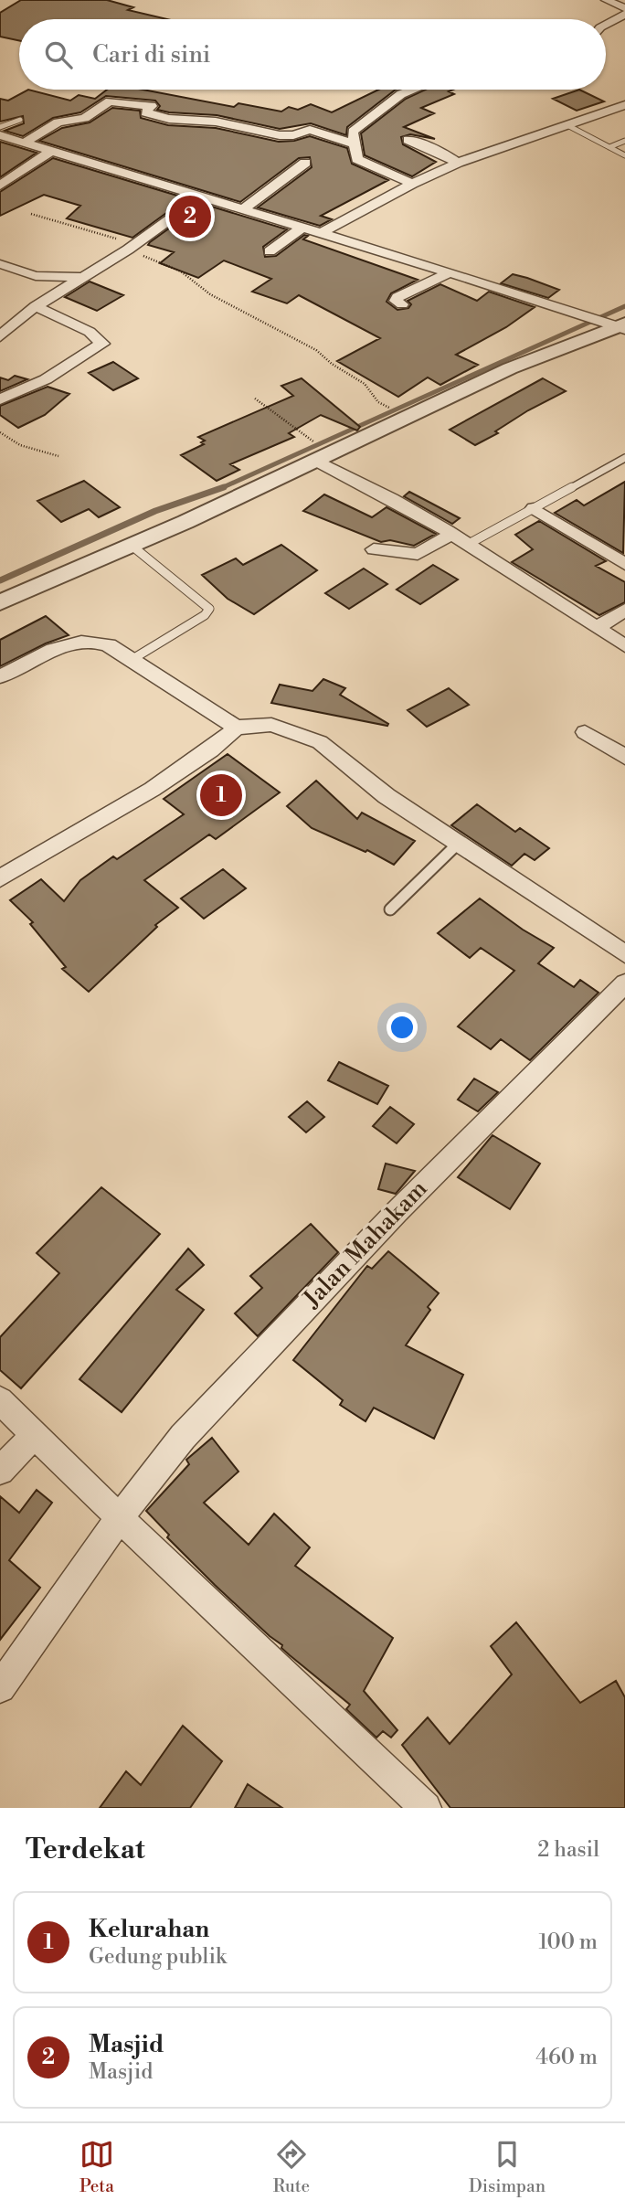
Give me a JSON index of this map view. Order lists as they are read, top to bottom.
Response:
{
  "streets": {
    "street": ["Jalan Mahakam"]
  },
  "page": {
    "search": "Cari di sini",
    "pins": ["2", "1"],
    "heading": ["Terdekat", "2 hasil"],
    "list": [
      {
        "mark": "1",
        "name": "Kelurahan",
        "note": "Gedung publik",
        "value": "100 m"
      },
      {
        "mark": "2",
        "name": "Masjid",
        "note": "Masjid",
        "value": "460 m"
      }
    ],
    "nav": ["Peta", "Rute", "Disimpan"]
  }
}
